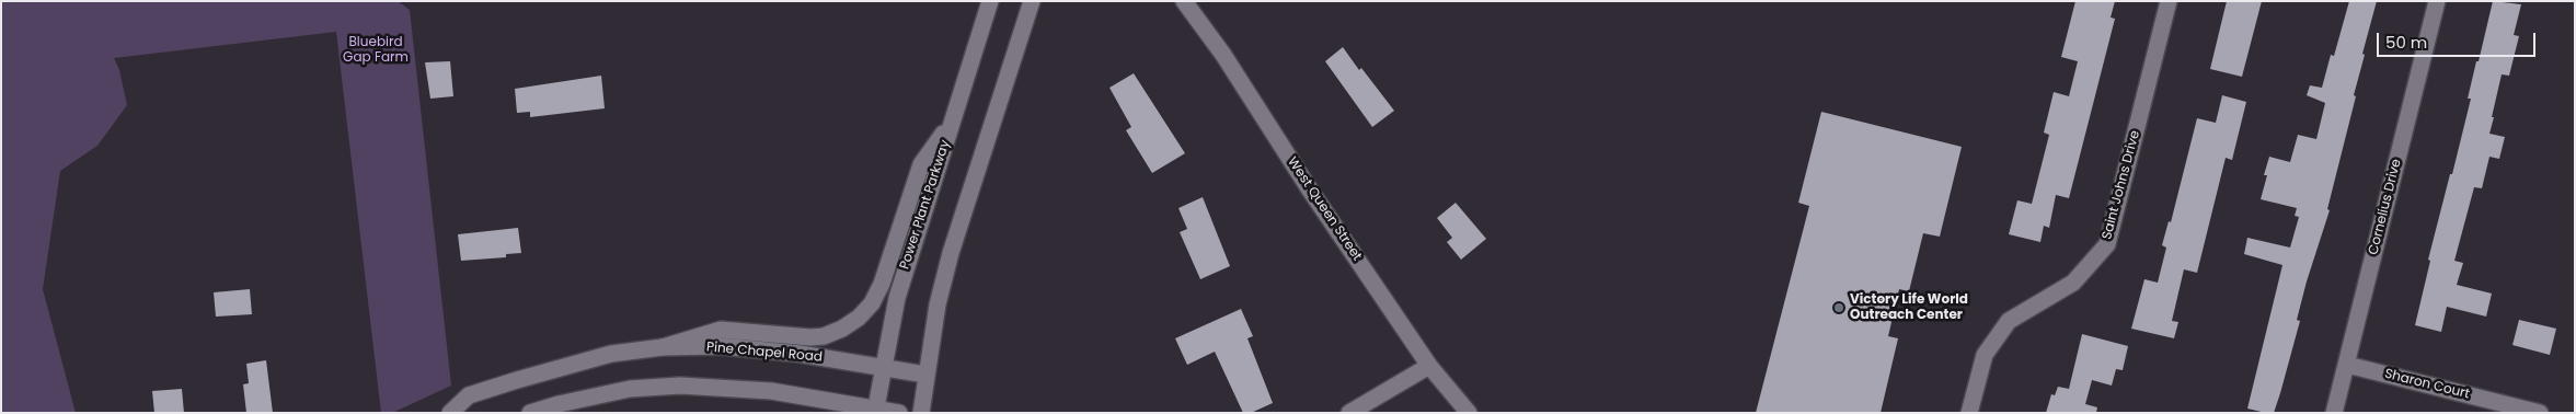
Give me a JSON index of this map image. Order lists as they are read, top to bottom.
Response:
{
  "streets": {
    "street": [
      "Saint Johns Drive",
      "Power Plant Parkway",
      "Cornelius Drive",
      "West Queen Street",
      "Pine Chapel Road",
      "Sharon Court"
    ]
  },
  "crossings": [
    ["Power Plant Parkway", "Pine Chapel Road"],
    ["Cornelius Drive", "Sharon Court"]
  ],
  "parks": ["Bluebird Gap Farm"],
  "places": ["Victory Life World Outreach Center"],
  "scale_bar": "50 m"
}
